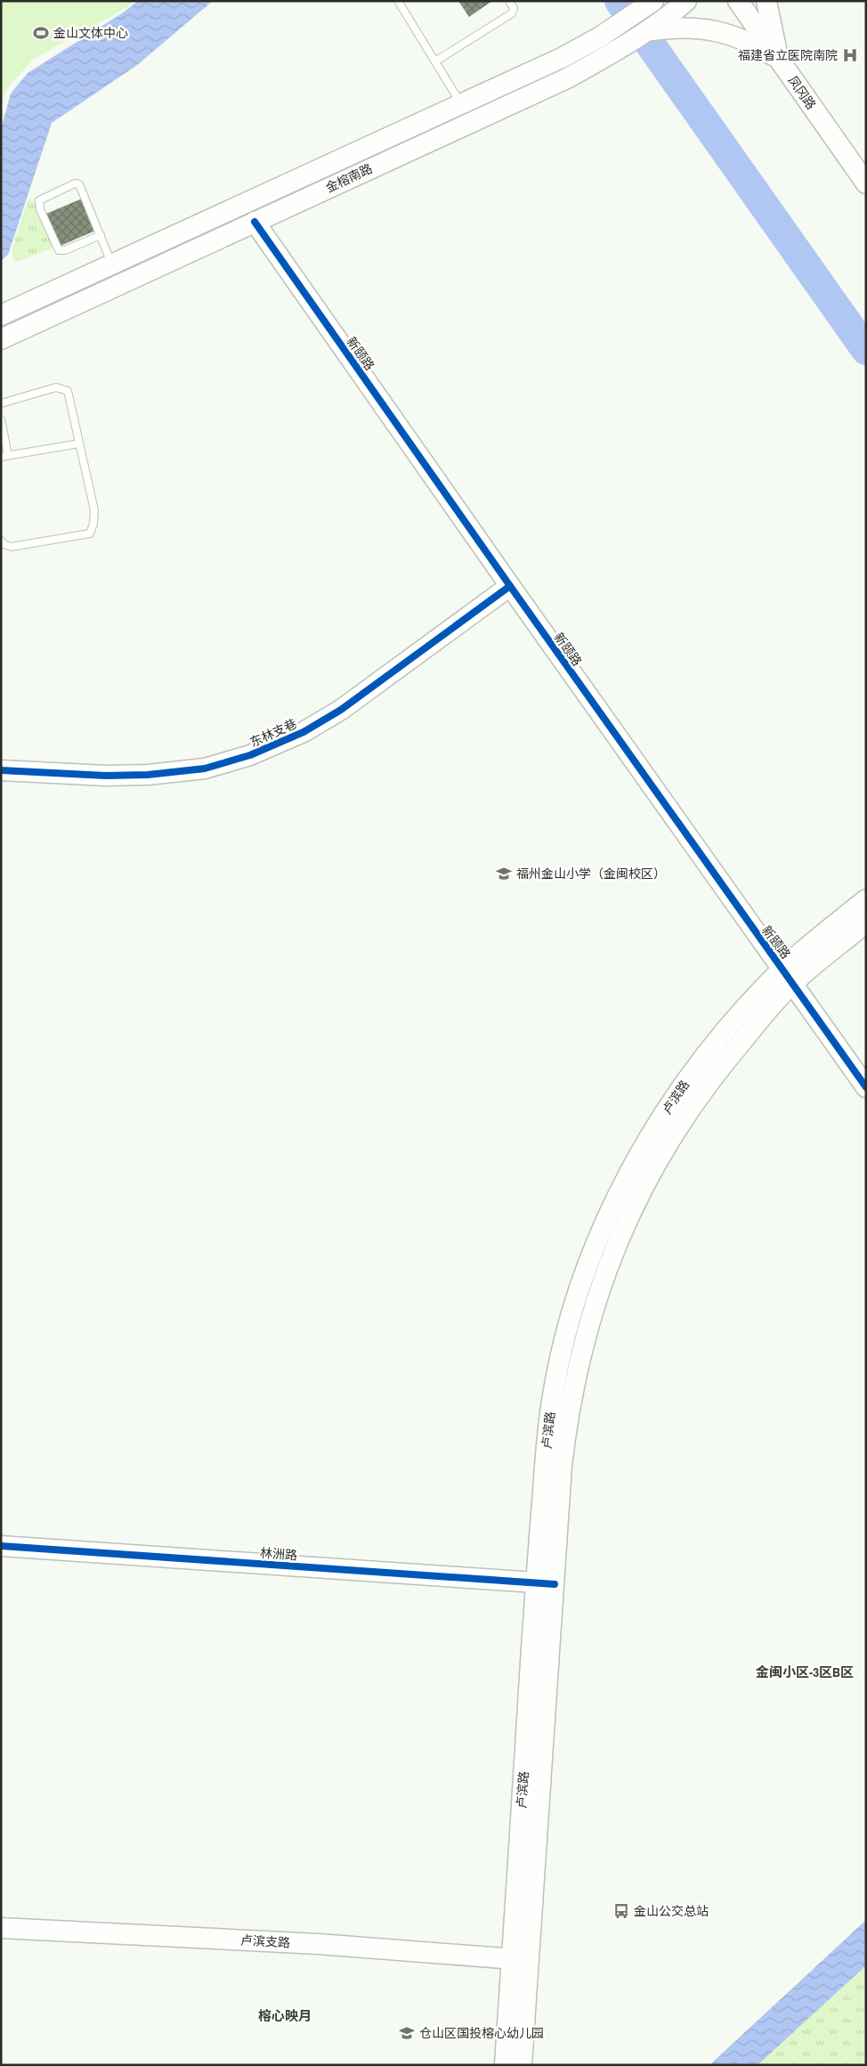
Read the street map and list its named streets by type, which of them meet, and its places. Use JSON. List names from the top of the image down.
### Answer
{
  "streets": {
    "main road": [
      "凤冈路",
      "金榕南路",
      "新颐路",
      "东林支巷",
      "卢滨路",
      "林洲路",
      "卢滨支路"
    ]
  },
  "crossings": [
    ["金榕南路", "新颐路"],
    ["新颐路", "东林支巷"],
    ["新颐路", "卢滨路"],
    ["卢滨路", "林洲路"],
    ["卢滨路", "卢滨支路"]
  ],
  "districts": ["金闽小区-3区B区", "榕心映月"],
  "places": {
    "sports": ["金山文体中心"],
    "hospital": ["福建省立医院南院"],
    "school or university": ["福州金山小学（金闽校区）", "仓山区国投榕心幼儿园"],
    "bus stop": ["金山公交总站"]
  }
}
